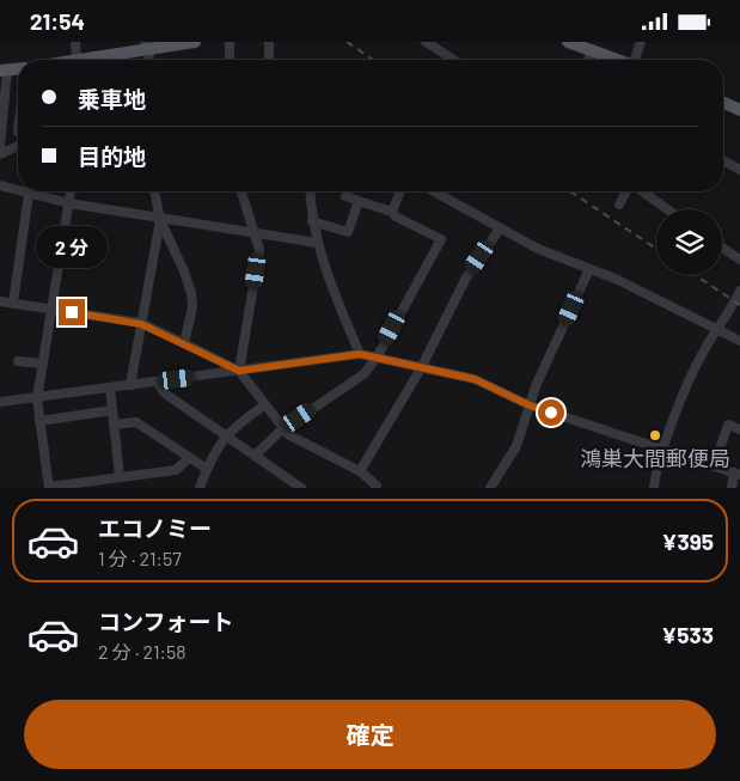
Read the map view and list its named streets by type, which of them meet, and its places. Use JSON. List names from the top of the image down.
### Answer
{
  "places": ["鴻巣大間郵便局"],
  "page": {
    "status": "21:54",
    "banner": ["乗車地", "目的地"],
    "bubble": "2 分",
    "list": [
      {
        "name": "エコノミー",
        "note": "1 分 · 21:57",
        "value": "¥395"
      },
      {
        "name": "コンフォート",
        "note": "2 分 · 21:58",
        "value": "¥533"
      }
    ],
    "buttons": "確定"
  }
}
